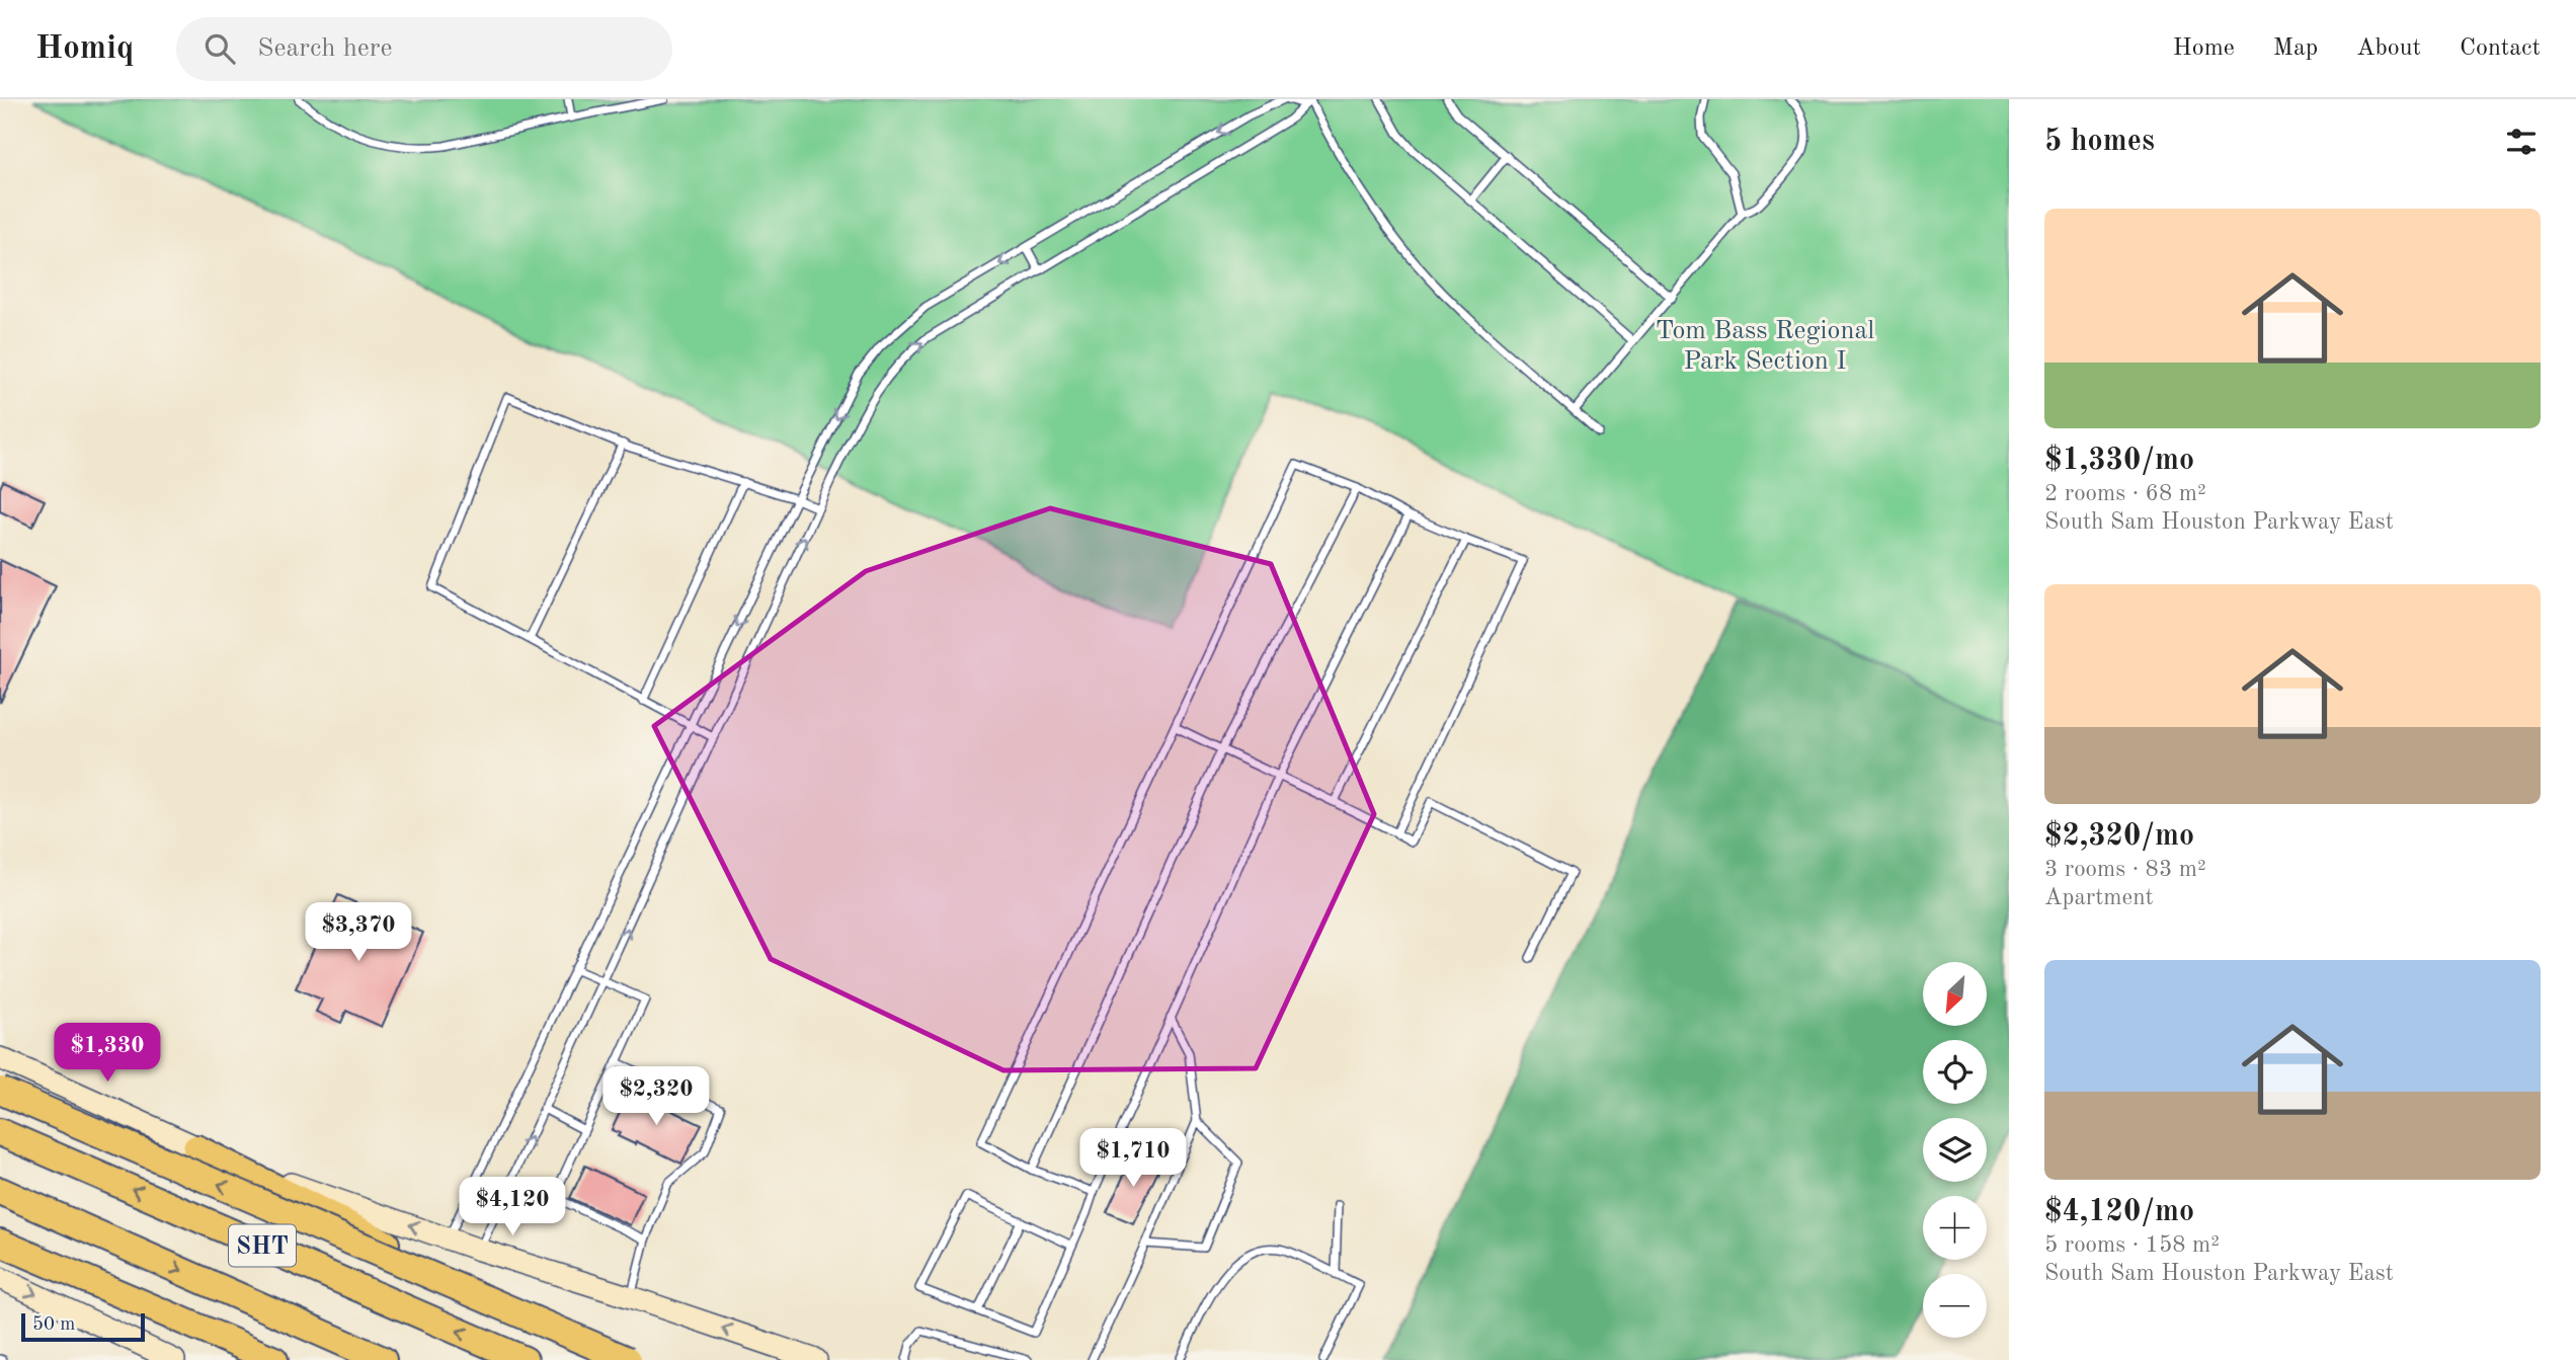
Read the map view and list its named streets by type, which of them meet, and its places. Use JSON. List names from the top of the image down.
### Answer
{
  "streets": {
    "highway": ["SHT"]
  },
  "parks": ["Tom Bass Regional Park Section I"],
  "scale_bar": "50 m",
  "north": "bottom left",
  "page": {
    "header": "Homiq",
    "search": "Search here",
    "nav": [
      "Home",
      "Map",
      "About",
      "Contact"
    ],
    "heading": "5 homes",
    "list": [
      {
        "name": "$1,330/mo",
        "note": "2 rooms · 68 m² · South Sam Houston Parkway East"
      },
      {
        "name": "$2,320/mo",
        "note": "3 rooms · 83 m² · Apartment"
      },
      {
        "name": "$4,120/mo",
        "note": "5 rooms · 158 m² · South Sam Houston Parkway East"
      }
    ],
    "price": [
      "$3,370",
      "$1,330",
      "$2,320",
      "$1,710",
      "$4,120"
    ],
    "map_buttons": ["+", "−"],
    "scale": "50 m"
  }
}
